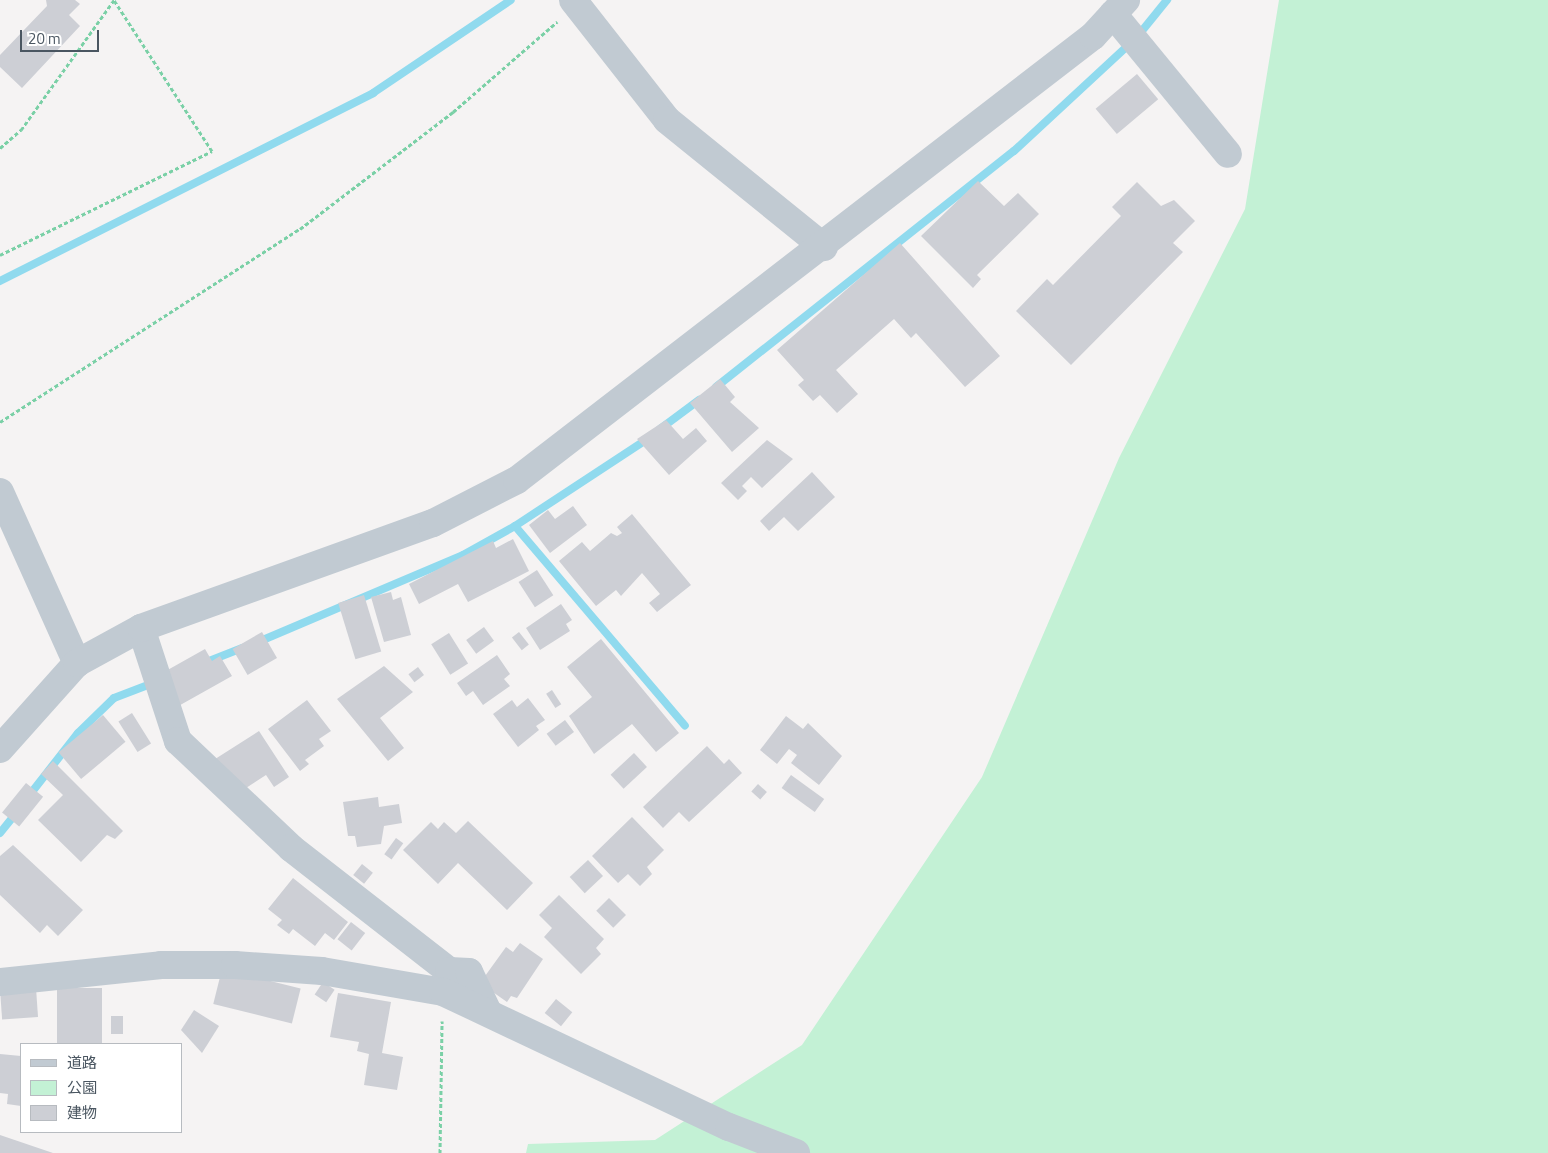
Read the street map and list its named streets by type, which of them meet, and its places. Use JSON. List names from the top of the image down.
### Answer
{
  "legend": ["道路", "公園", "建物"],
  "scale_bar": "20 m"
}
